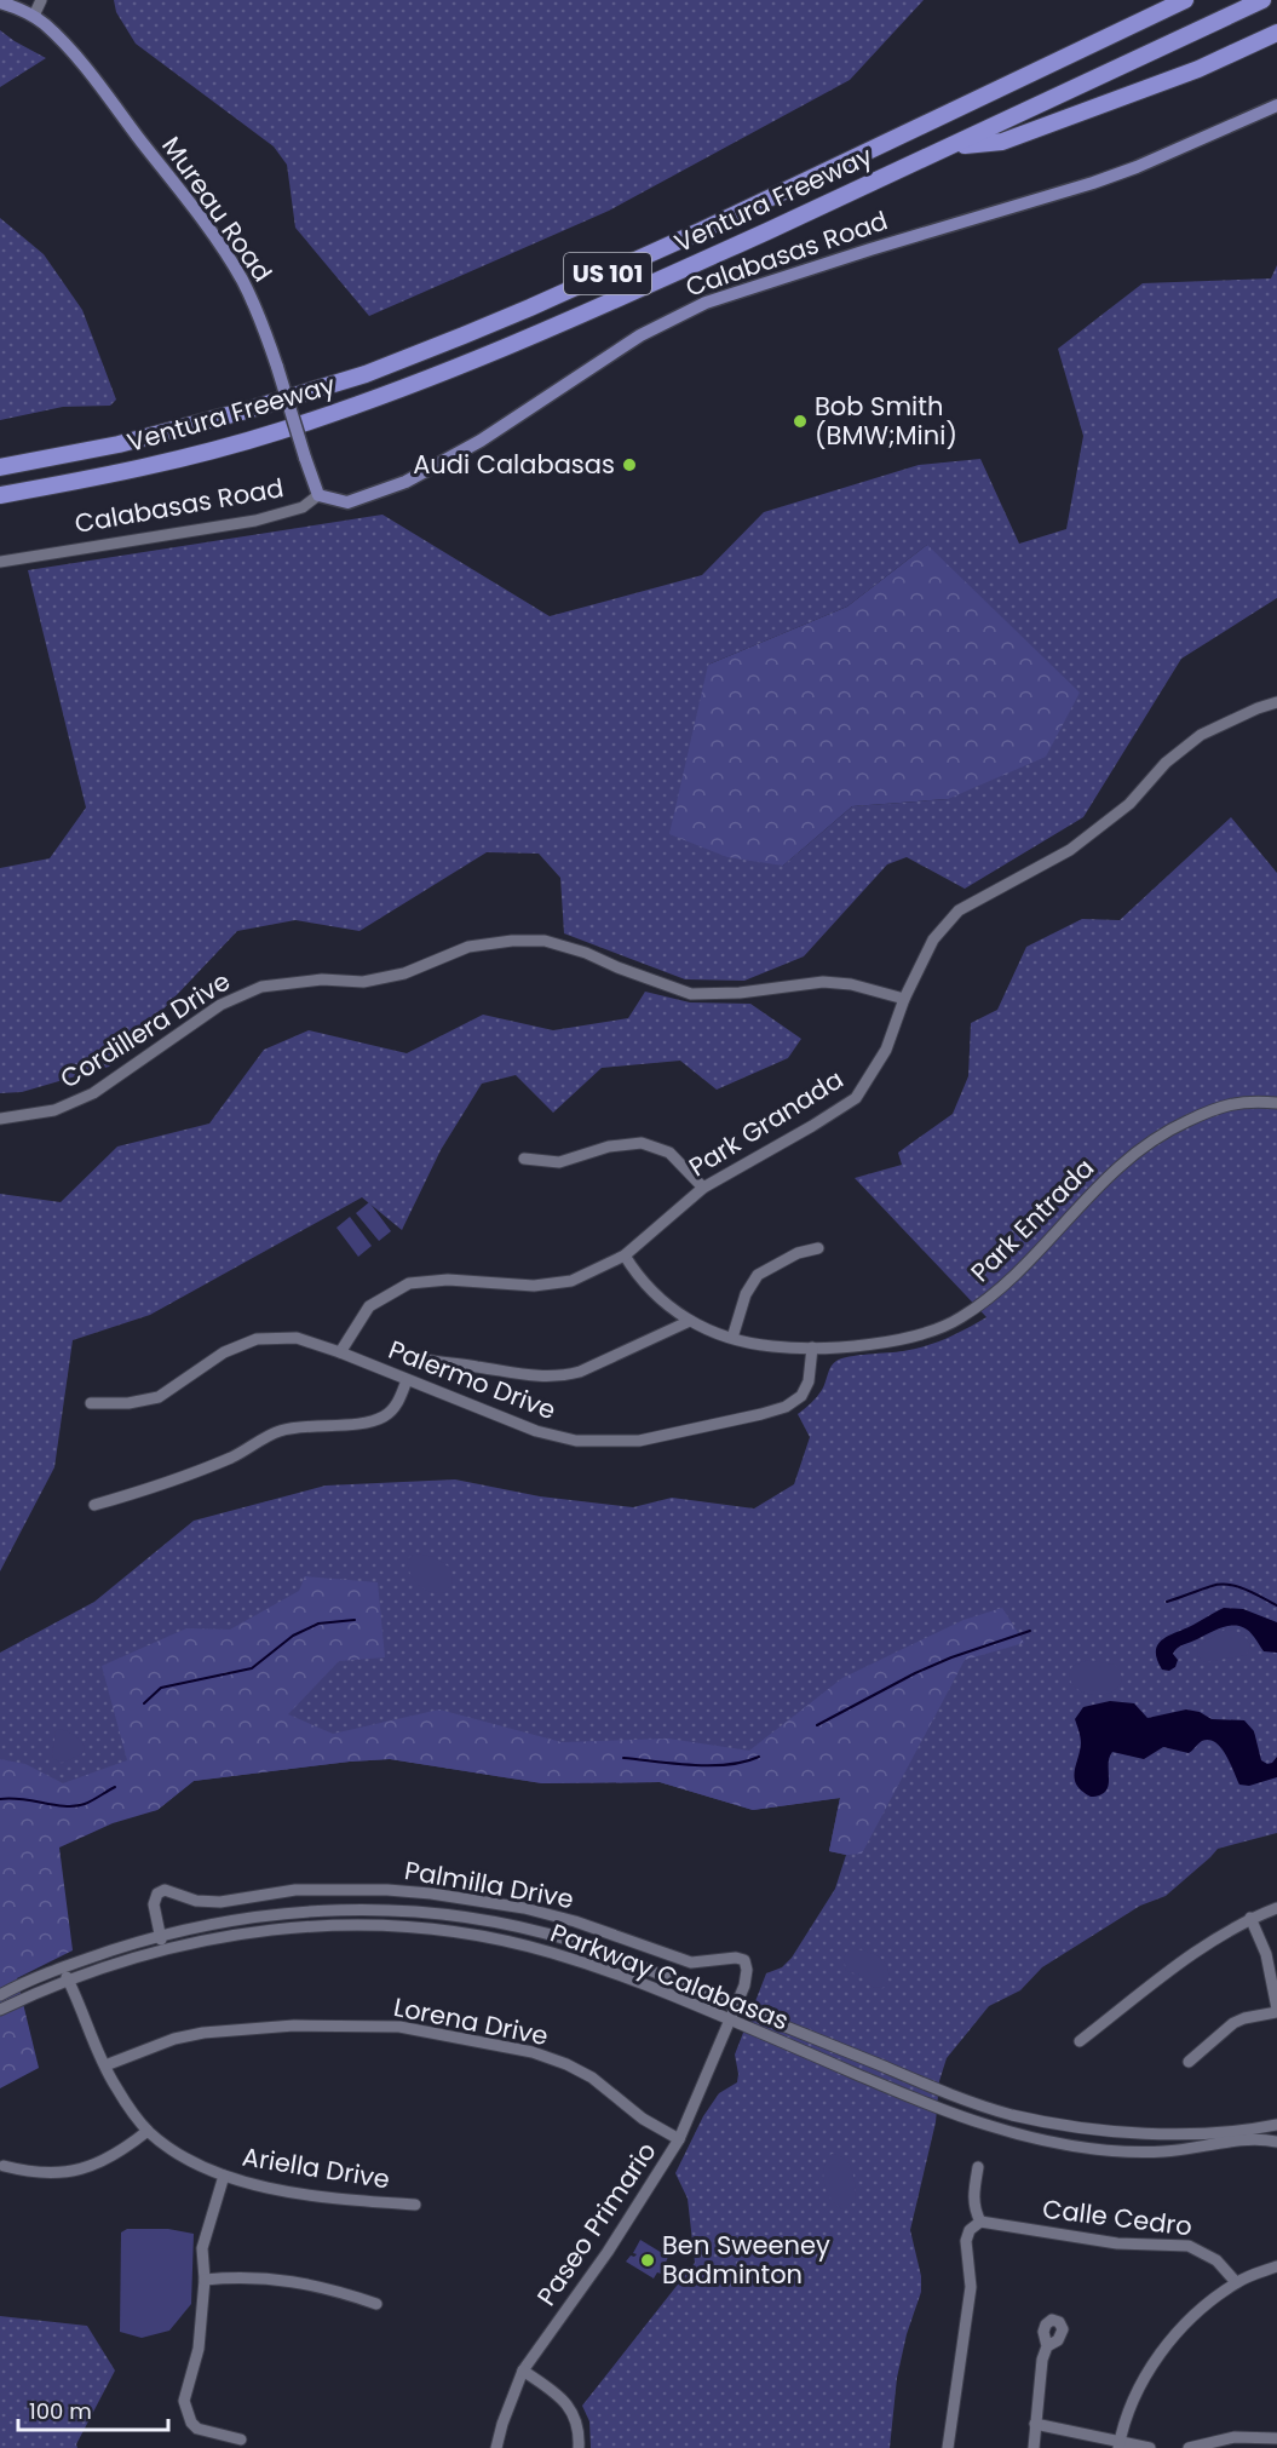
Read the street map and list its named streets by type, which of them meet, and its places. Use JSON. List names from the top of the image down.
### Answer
{
  "streets": {
    "highway": ["Ventura Freeway", "US 101"],
    "main road": ["Mureau Road", "Calabasas Road"],
    "street": [
      "Cordillera Drive",
      "Park Granada",
      "Park Entrada",
      "Palermo Drive",
      "Palmilla Drive",
      "Parkway Calabasas",
      "Lorena Drive",
      "Ariella Drive",
      "Calle Cedro",
      "Paseo Primario"
    ]
  },
  "crossings": [
    ["Mureau Road", "Calabasas Road"],
    ["Cordillera Drive", "Park Granada"],
    ["Park Granada", "Park Entrada"],
    ["Park Granada", "Palermo Drive"],
    ["Park Entrada", "Palermo Drive"],
    ["Palmilla Drive", "Parkway Calabasas"],
    ["Palmilla Drive", "Paseo Primario"],
    ["Parkway Calabasas", "Ariella Drive"],
    ["Parkway Calabasas", "Paseo Primario"],
    ["Lorena Drive", "Ariella Drive"],
    ["Lorena Drive", "Paseo Primario"]
  ],
  "places": ["Bob Smith (BMW;Mini)", "Audi Calabasas", "Ben Sweeney Badminton"],
  "scale_bar": "100 m"
}
